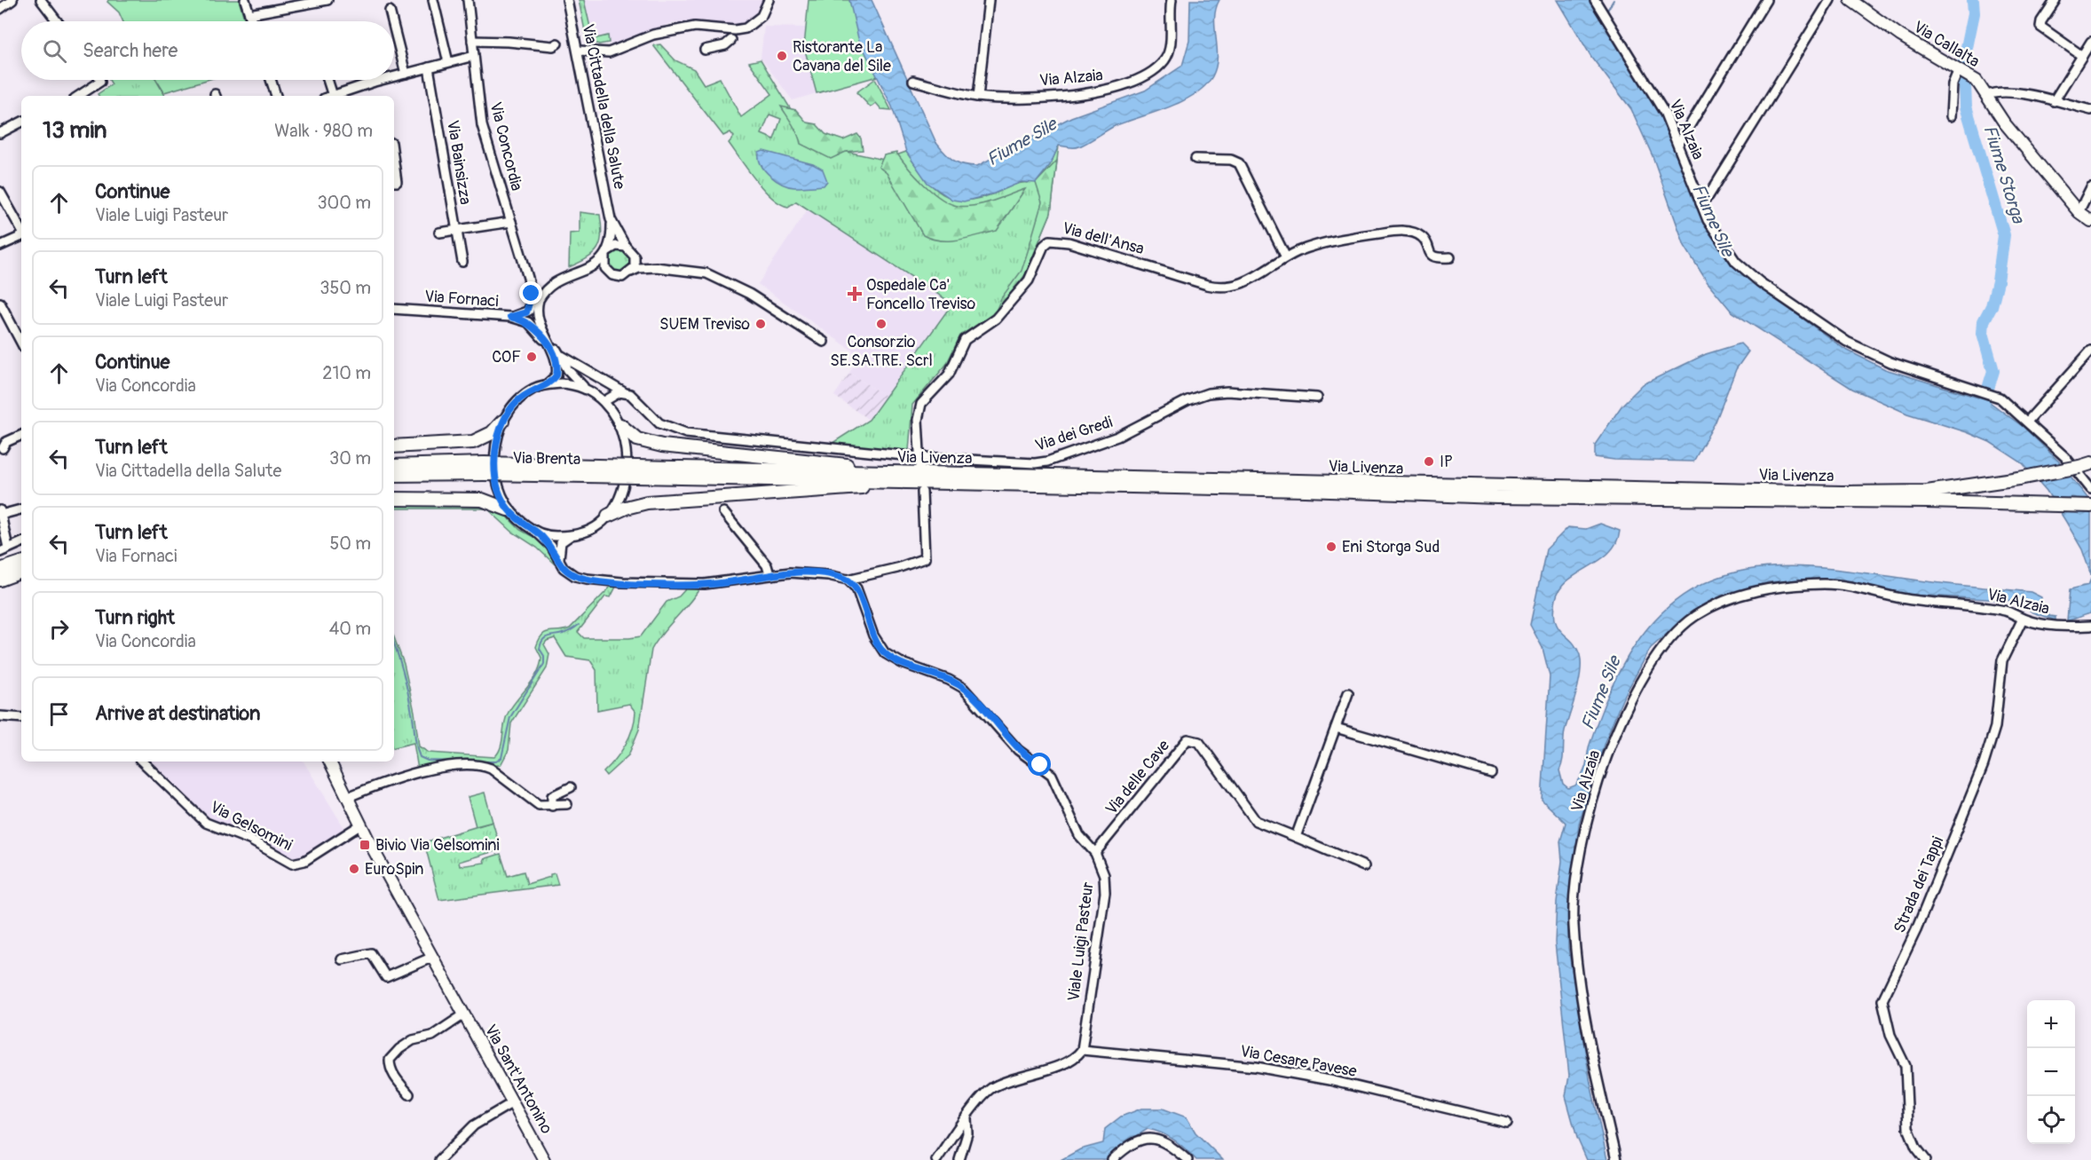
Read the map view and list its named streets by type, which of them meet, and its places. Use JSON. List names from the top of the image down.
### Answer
{
  "streets": {
    "highway": ["Via Livenza", "Via Brenta"],
    "main road": ["Via Callalta", "Via Sant'Antonino"],
    "street": [
      "Via Alzaia",
      "Via Cittadella della Salute",
      "Via Concordia",
      "Via Bainsizza",
      "Via dell'Ansa",
      "Via Fornaci",
      "Via dei Gredi",
      "Via delle Cave",
      "Via Gelsomini",
      "Strada dei Tappi",
      "Viale Luigi Pasteur",
      "Via Cesare Pavese"
    ]
  },
  "crossings": [
    ["Via Alzaia", "Strada dei Tappi"],
    ["Via dell'Ansa", "Via dei Gredi"],
    ["Via Livenza", "Via Brenta"],
    ["Via delle Cave", "Viale Luigi Pasteur"],
    ["Via Gelsomini", "Via Sant'Antonino"],
    ["Viale Luigi Pasteur", "Via Cesare Pavese"]
  ],
  "water": ["Fiume Sile", "Fiume Storga"],
  "places": {
    "other": [
      "Ristorante La Cavana del Sile",
      "SUEM Treviso",
      "Consorzio SE.SA.TRE. Scrl",
      "COF",
      "IP",
      "Eni Storga Sud",
      "EuroSpin"
    ],
    "health": ["Ospedale Ca' Foncello Treviso"],
    "transit": ["Bivio Via Gelsomini"]
  },
  "page": {
    "search": "Search here",
    "heading": ["13 min", "Walk · 980 m"],
    "list": [
      ["Continue", "Viale Luigi Pasteur", "300 m"],
      ["Turn left", "Viale Luigi Pasteur", "350 m"],
      ["Continue", "Via Concordia", "210 m"],
      ["Turn left", "Via Cittadella della Salute", "30 m"],
      ["Turn left", "Via Fornaci", "50 m"],
      ["Turn right", "Via Concordia", "40 m"],
      "Arrive at destination"
    ],
    "map_buttons": ["+", "−"]
  }
}
